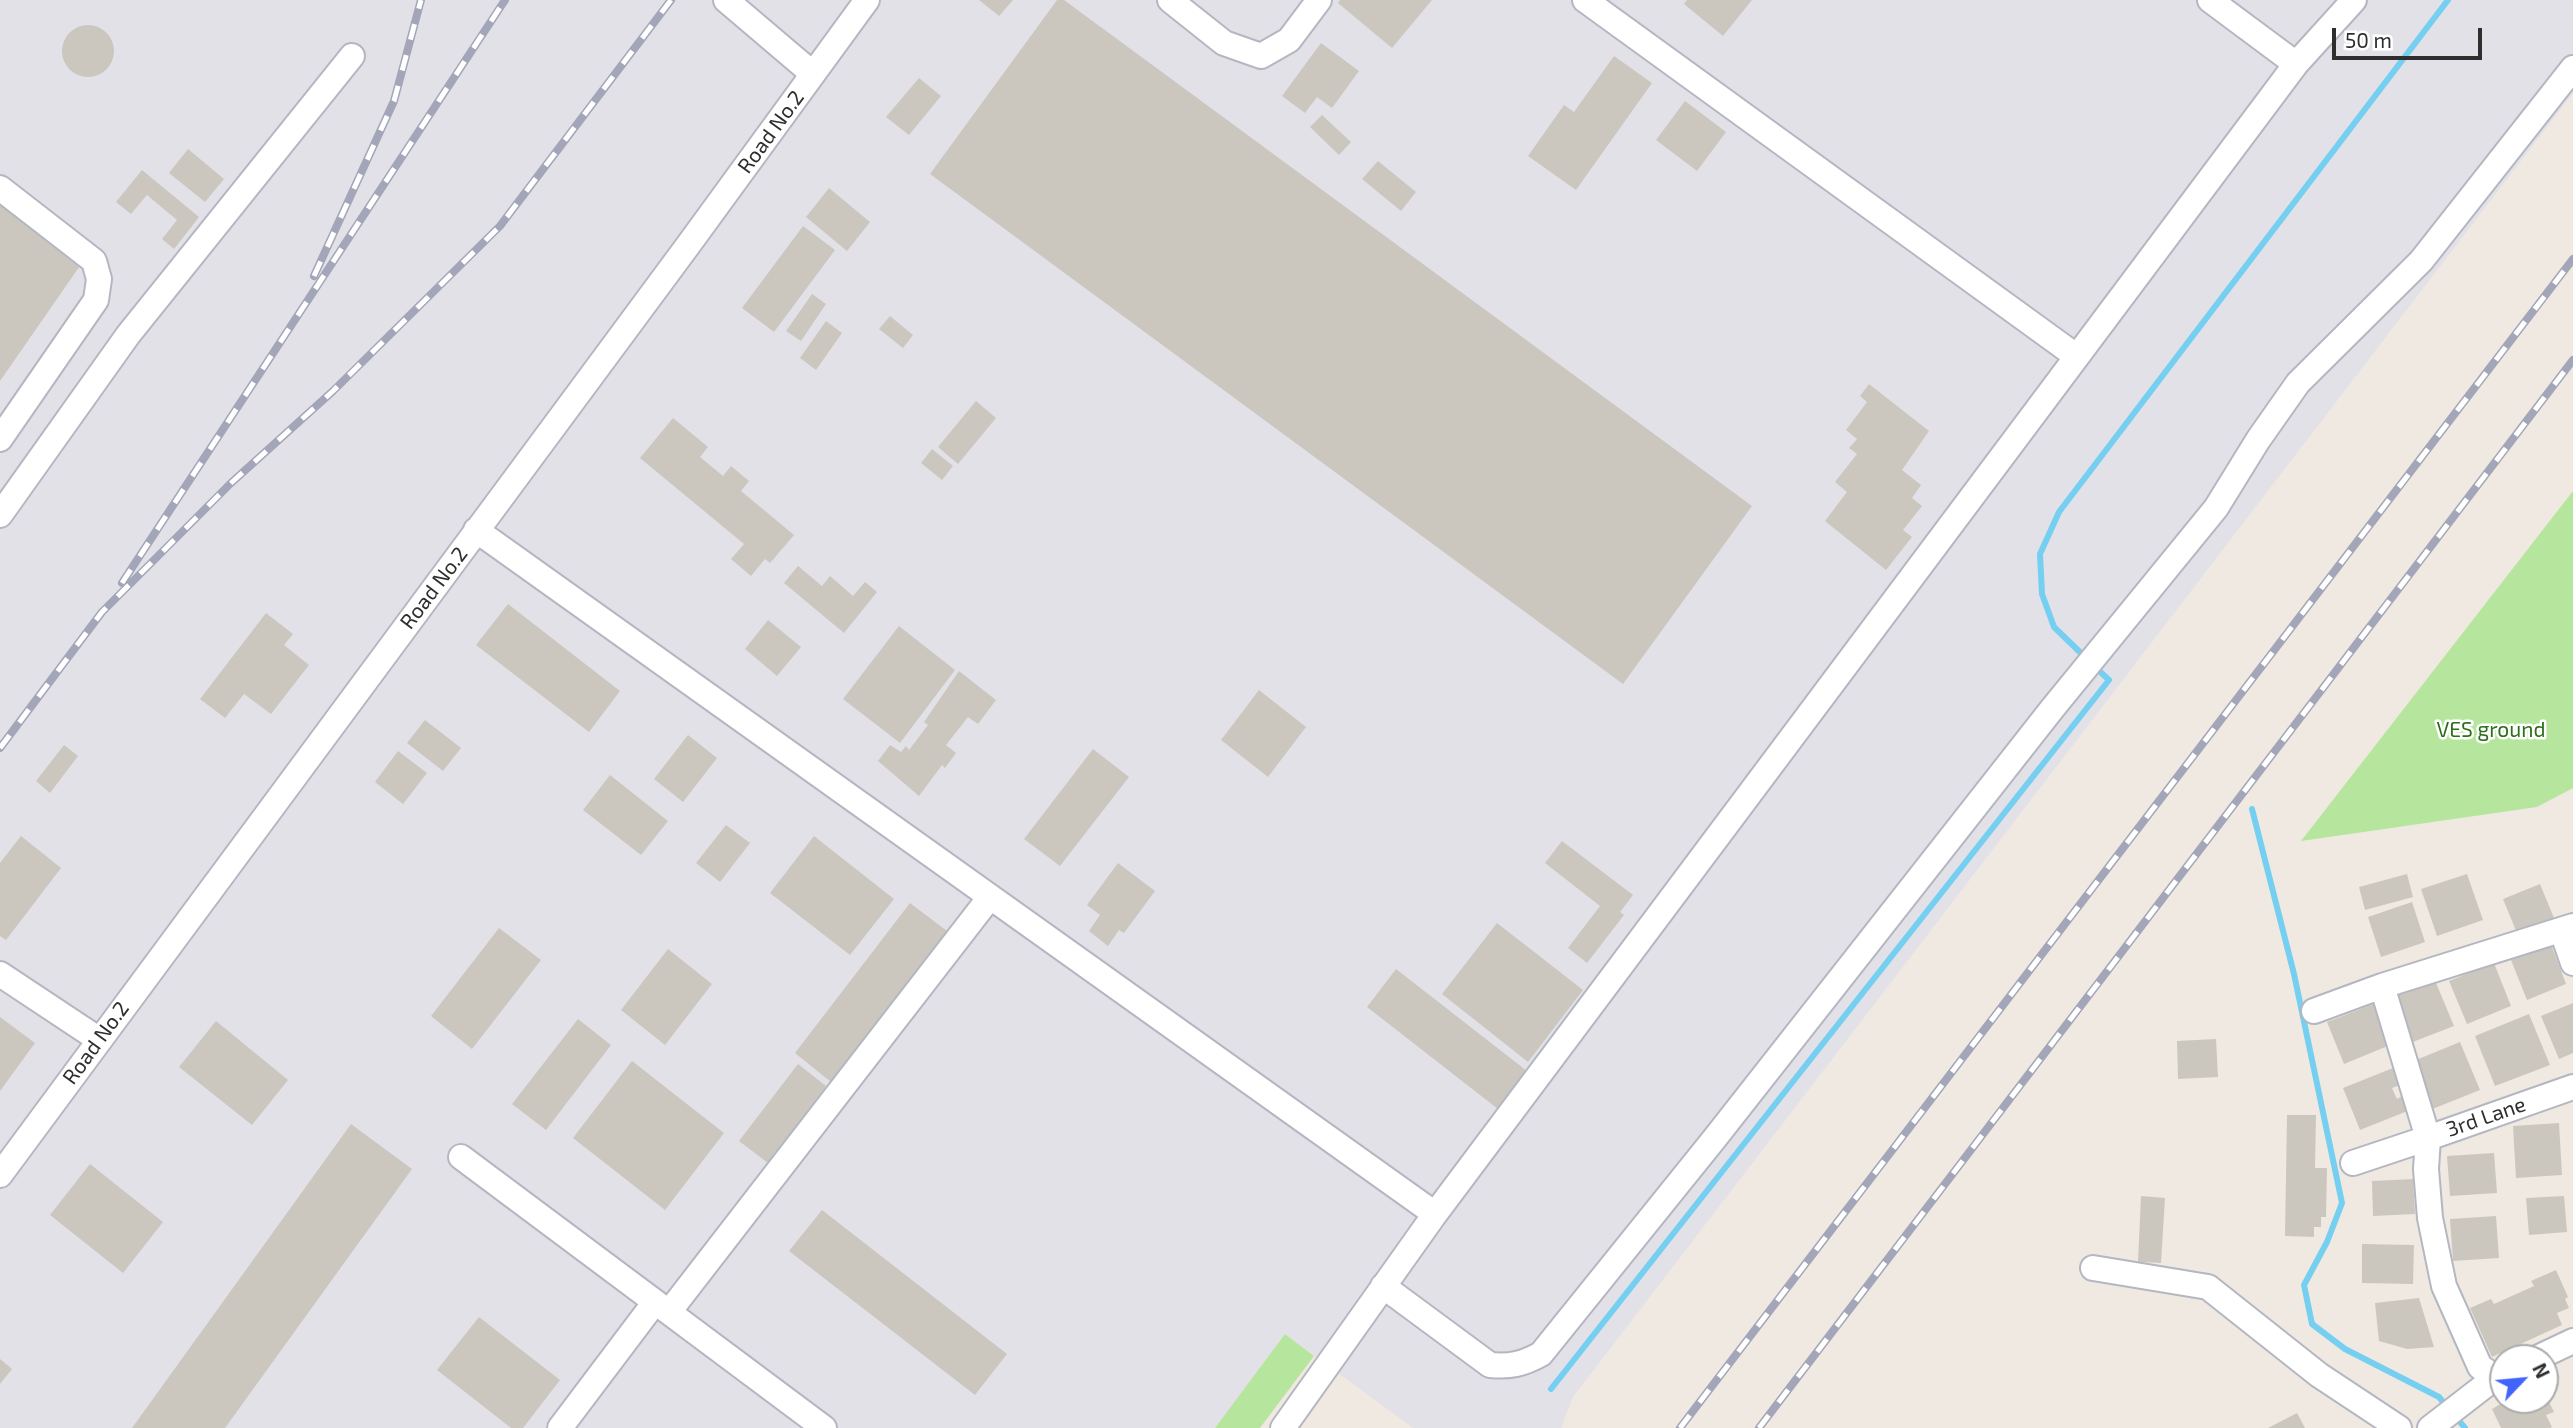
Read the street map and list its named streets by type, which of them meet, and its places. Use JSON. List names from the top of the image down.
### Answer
{
  "streets": {
    "street": ["Road No.2", "3rd Lane"]
  },
  "parks": ["VES ground"],
  "scale_bar": "50 m",
  "north": "top right"
}
